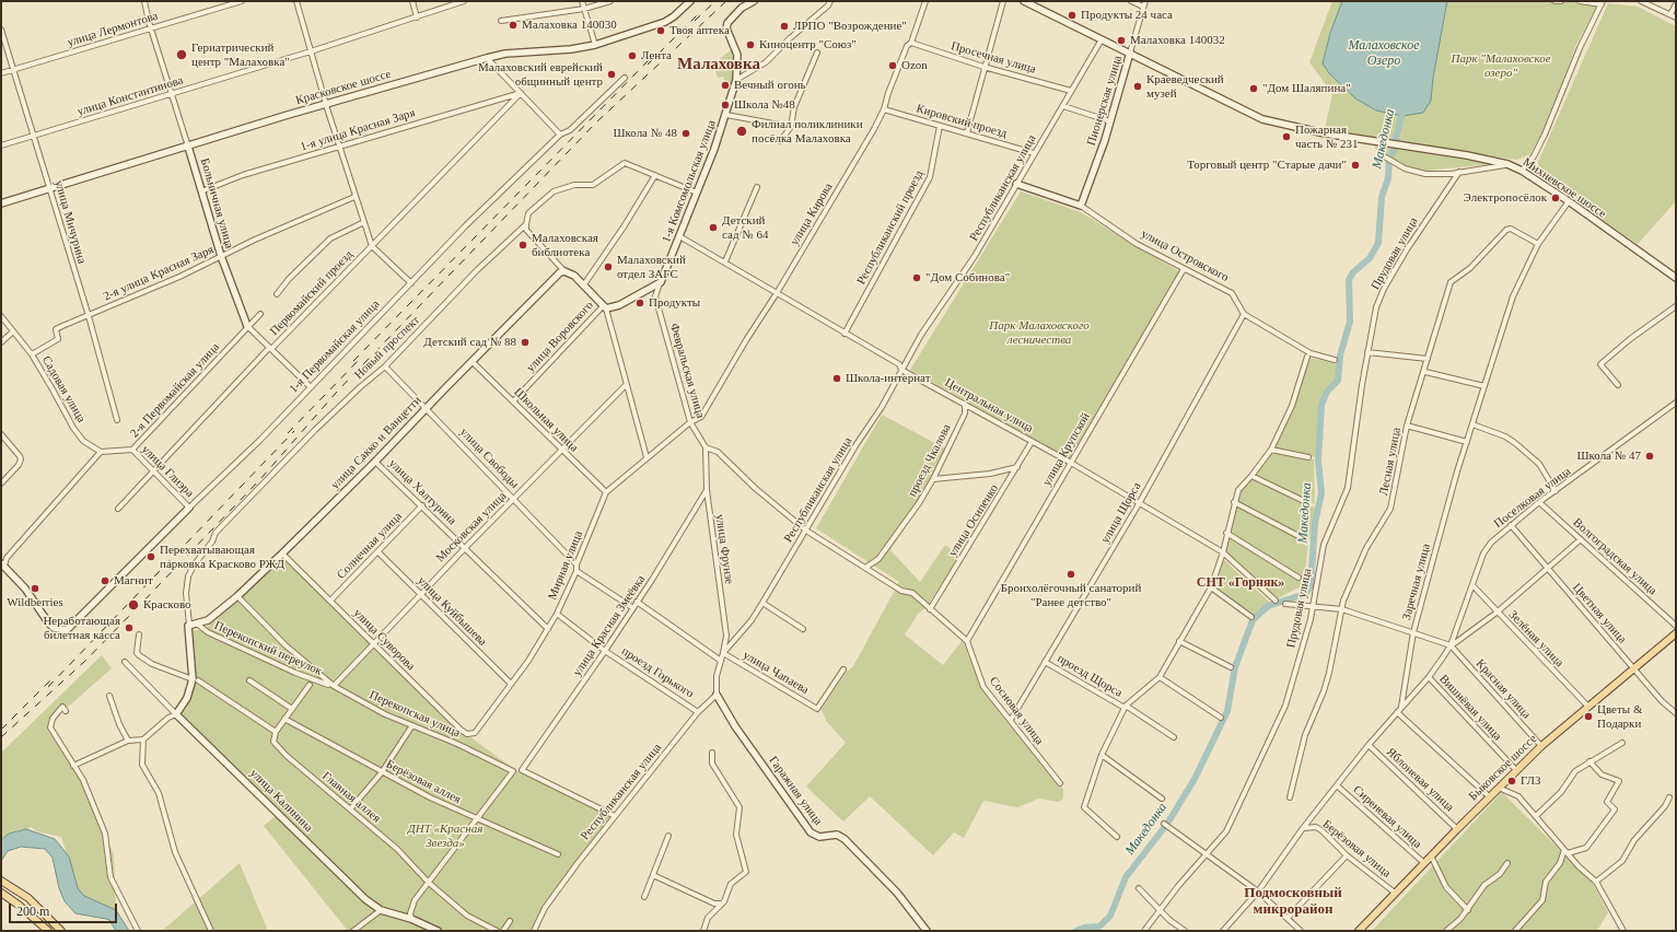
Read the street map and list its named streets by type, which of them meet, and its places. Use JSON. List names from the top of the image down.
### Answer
{
  "streets": {
    "main road": [
      "Красковское шоссе",
      "Пионерская улица",
      "1-я Комсомольская улица",
      "Михневское шоссе",
      "Больничная улица",
      "улица Островского",
      "1-я Первомайская улица",
      "улица Сакко и Ванцетти",
      "Быковское шоссе",
      "Гаражная улица",
      "улица Калинина"
    ],
    "street": [
      "улица Лермонтова",
      "Просечная улица",
      "улица Константинова",
      "Кировский проезд",
      "1-я улица Красная Заря",
      "Республиканская улица",
      "улица Кирова",
      "улица Мичурина",
      "Республиканский проезд",
      "Прудовая улица",
      "2-я улица Красная Заря",
      "Первомайский проезд",
      "улица Воровского",
      "Новый проспект",
      "Февральская улица",
      "Садовая улица",
      "2-я Первомайская улица",
      "Центральная улица",
      "Школьная улица",
      "улица Крупской",
      "улица Свободы",
      "проезд Чкалова",
      "Лесная улица",
      "улица Глиэра",
      "улица Халтурина",
      "Поселковая улица",
      "улица Щорса",
      "улица Осипенко",
      "Московская улица",
      "Солнечная улица",
      "улица Фрунзе",
      "Волгоградская улица",
      "Мирная улица",
      "Заречная улица",
      "улица Куйбышева",
      "Цветная улица",
      "улица Красная Змеёвка",
      "Зелёная улица",
      "улица Суворова",
      "Перекопский переулок",
      "проезд Горького",
      "улица Чапаева",
      "проезд Щорса",
      "Красная улица",
      "Вишнёвая улица",
      "Сосновая улица",
      "Перекопская улица",
      "Яблоневая улица",
      "Берёзовая аллея",
      "Главная аллея",
      "Сиреневая улица",
      "Берёзовая улица"
    ]
  },
  "crossings": [
    ["улица Лермонтова", "Больничная улица"],
    ["улица Лермонтова", "улица Мичурина"],
    ["Просечная улица", "Республиканская улица"],
    ["Просечная улица", "улица Кирова"],
    ["Красковское шоссе", "Больничная улица"],
    ["Красковское шоссе", "улица Мичурина"],
    ["улица Константинова", "Больничная улица"],
    ["улица Константинова", "улица Мичурина"],
    ["Пионерская улица", "Михневское шоссе"],
    ["Пионерская улица", "улица Островского"],
    ["Кировский проезд", "Республиканская улица"],
    ["Кировский проезд", "улица Кирова"],
    ["Кировский проезд", "Республиканский проезд"],
    ["1-я улица Красная Заря", "Больничная улица"],
    ["1-я улица Красная Заря", "Первомайский проезд"],
    ["1-я Комсомольская улица", "Центральная улица"],
    ["Республиканская улица", "Михневское шоссе"],
    ["Республиканская улица", "улица Островского"],
    ["Республиканская улица", "Февральская улица"],
    ["Республиканская улица", "Центральная улица"],
    ["Республиканская улица", "улица Фрунзе"],
    ["Республиканская улица", "улица Красная Змеёвка"],
    ["Республиканская улица", "проезд Горького"],
    ["Республиканская улица", "улица Чапаева"],
    ["Республиканская улица", "Гаражная улица"],
    ["Михневское шоссе", "Заречная улица"],
    ["Больничная улица", "2-я улица Красная Заря"],
    ["Больничная улица", "Первомайский проезд"],
    ["Больничная улица", "1-я Первомайская улица"],
    ["Больничная улица", "2-я Первомайская улица"],
    ["улица Кирова", "Февральская улица"],
    ["улица Кирова", "Центральная улица"],
    ["улица Кирова", "Мирная улица"],
    ["улица Мичурина", "2-я улица Красная Заря"],
    ["Республиканский проезд", "Центральная улица"],
    ["улица Островского", "улица Крупской"],
    ["улица Островского", "улица Щорса"],
    ["2-я улица Красная Заря", "Садовая улица"],
    ["Первомайский проезд", "улица Глиэра"],
    ["улица Воровского", "Школьная улица"],
    ["1-я Первомайская улица", "улица Глиэра"],
    ["Новый проспект", "улица Свободы"],
    ["Февральская улица", "проезд Чкалова"],
    ["Февральская улица", "улица Фрунзе"],
    ["Февральская улица", "Мирная улица"],
    ["Февральская улица", "Сосновая улица"],
    ["Садовая улица", "2-я Первомайская улица"],
    ["2-я Первомайская улица", "улица Глиэра"],
    ["Центральная улица", "улица Крупской"],
    ["Центральная улица", "проезд Чкалова"],
    ["Центральная улица", "улица Щорса"],
    ["Центральная улица", "улица Осипенко"],
    ["Школьная улица", "улица Сакко и Ванцетти"],
    ["Школьная улица", "Московская улица"],
    ["Школьная улица", "Мирная улица"],
    ["улица Сакко и Ванцетти", "улица Свободы"],
    ["улица Сакко и Ванцетти", "улица Халтурина"],
    ["улица Сакко и Ванцетти", "улица Суворова"],
    ["улица Сакко и Ванцетти", "Перекопский переулок"],
    ["улица Сакко и Ванцетти", "Перекопская улица"],
    ["улица Крупской", "Сосновая улица"],
    ["улица Свободы", "Московская улица"],
    ["улица Свободы", "Мирная улица"],
    ["проезд Чкалова", "Сосновая улица"],
    ["Лесная улица", "Заречная улица"],
    ["улица Халтурина", "Московская улица"],
    ["улица Халтурина", "Солнечная улица"],
    ["улица Халтурина", "Мирная улица"],
    ["Поселковая улица", "Волгоградская улица"],
    ["Поселковая улица", "Заречная улица"],
    ["Поселковая улица", "Цветная улица"],
    ["Поселковая улица", "Зелёная улица"],
    ["Поселковая улица", "Красная улица"],
    ["Поселковая улица", "Вишнёвая улица"],
    ["улица Щорса", "проезд Щорса"],
    ["улица Щорса", "Сосновая улица"],
    ["улица Осипенко", "Сосновая улица"],
    ["Московская улица", "улица Куйбышева"],
    ["Московская улица", "улица Суворова"],
    ["Московская улица", "Перекопский переулок"],
    ["Московская улица", "Перекопская улица"],
    ["Солнечная улица", "улица Куйбышева"],
    ["Солнечная улица", "улица Суворова"],
    ["улица Фрунзе", "улица Красная Змеёвка"],
    ["улица Фрунзе", "улица Чапаева"],
    ["Мирная улица", "улица Куйбышева"],
    ["Мирная улица", "улица Суворова"],
    ["Мирная улица", "проезд Горького"],
    ["Цветная улица", "Быковское шоссе"],
    ["улица Красная Змеёвка", "проезд Горького"],
    ["Зелёная улица", "Быковское шоссе"],
    ["Перекопский переулок", "Перекопская улица"],
    ["Красная улица", "Быковское шоссе"],
    ["Вишнёвая улица", "Быковское шоссе"],
    ["Перекопская улица", "Берёзовая аллея"],
    ["Быковское шоссе", "Яблоневая улица"],
    ["Быковское шоссе", "Сиреневая улица"],
    ["Быковское шоссе", "Берёзовая улица"]
  ],
  "districts": ["Малаховка", "СНТ «Горняк»", "Подмосковный микрорайон"],
  "water": ["Малаховское Озеро", "Македонка"],
  "parks": ["Парк \"Малаховское озеро\"", "Парк Малаховского лесничества", "ДНТ «Красная Звезда»"],
  "places": [
    "Продукты 24 часа",
    "Малаховка 140030",
    "ЛРПО \"Возрождение\"",
    "Твоя аптека",
    "Малаховка 140032",
    "Киноцентр \"Союз\"",
    "Гериатрический центр \"Малаховка\"",
    "Лента",
    "Ozon",
    "Малаховский еврейский общинный центр",
    "Вечный огонь",
    "Краеведческий музей",
    "\"Дом Шаляпина\"",
    "Школа №48",
    "Филиал поликлиники посёлка Малаховка",
    "Школа № 48",
    "Пожарная часть № 231",
    "Торговый центр \"Старые дачи\"",
    "Электропосёлок",
    "Детский сад № 64",
    "Малаховская библиотека",
    "Малаховский отдел ЗАГС",
    "\"Дом Собинова\"",
    "Продукты",
    "Детский сад № 88",
    "Школа-интернат",
    "Школа № 47",
    "Перехватывающая парковка Красково РЖД",
    "Бронхолёгочный санаторий \"Ранее детство\"",
    "Магнит",
    "Wildberries",
    "Красково",
    "Неработающая билетная касса",
    "Цветы & Подарки",
    "ГЛЗ"
  ],
  "scale_bar": "200 m"
}
